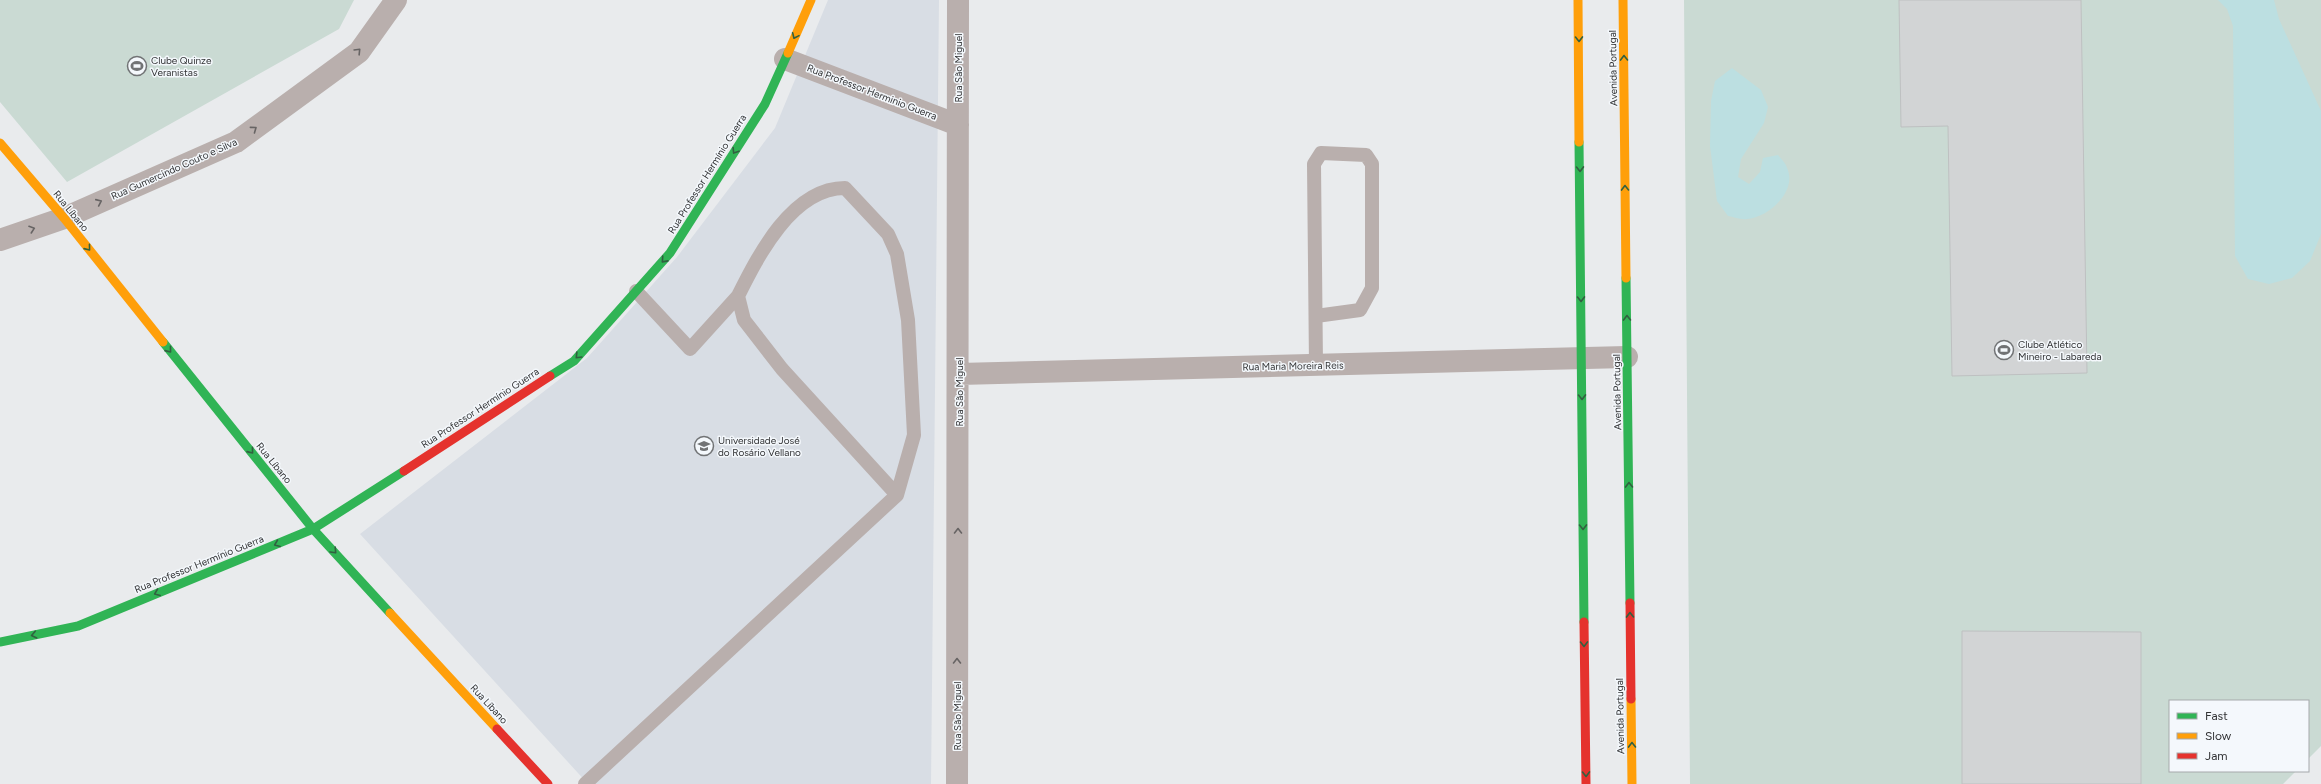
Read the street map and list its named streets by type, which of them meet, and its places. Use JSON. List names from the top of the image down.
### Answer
{
  "streets": {
    "street": [
      "Rua São Miguel",
      "Avenida Portugal",
      "Rua Professor Herminio Guerra",
      "Rua Gumercindo Couto e Silva",
      "Rua Professor Hermínio Guerra",
      "Rua Líbano",
      "Rua Maria Moreira Reis"
    ]
  },
  "crossings": [
    ["Rua São Miguel", "Rua Professor Herminio Guerra"],
    ["Rua São Miguel", "Rua Maria Moreira Reis"],
    ["Avenida Portugal", "Rua Maria Moreira Reis"],
    ["Rua Professor Herminio Guerra", "Rua Professor Hermínio Guerra"],
    ["Rua Gumercindo Couto e Silva", "Rua Líbano"],
    ["Rua Professor Hermínio Guerra", "Rua Líbano"]
  ],
  "one_way": [
    "Rua São Miguel",
    "Rua Gumercindo Couto e Silva",
    "Rua Professor Hermínio Guerra",
    "Rua Líbano"
  ],
  "places": {
    "sports": ["Clube Quinze Veranistas", "Clube Atlético Mineiro - Labareda"],
    "school or university": ["Universidade José do Rosário Vellano"]
  },
  "legend": ["Fast", "Slow", "Jam"]
}
